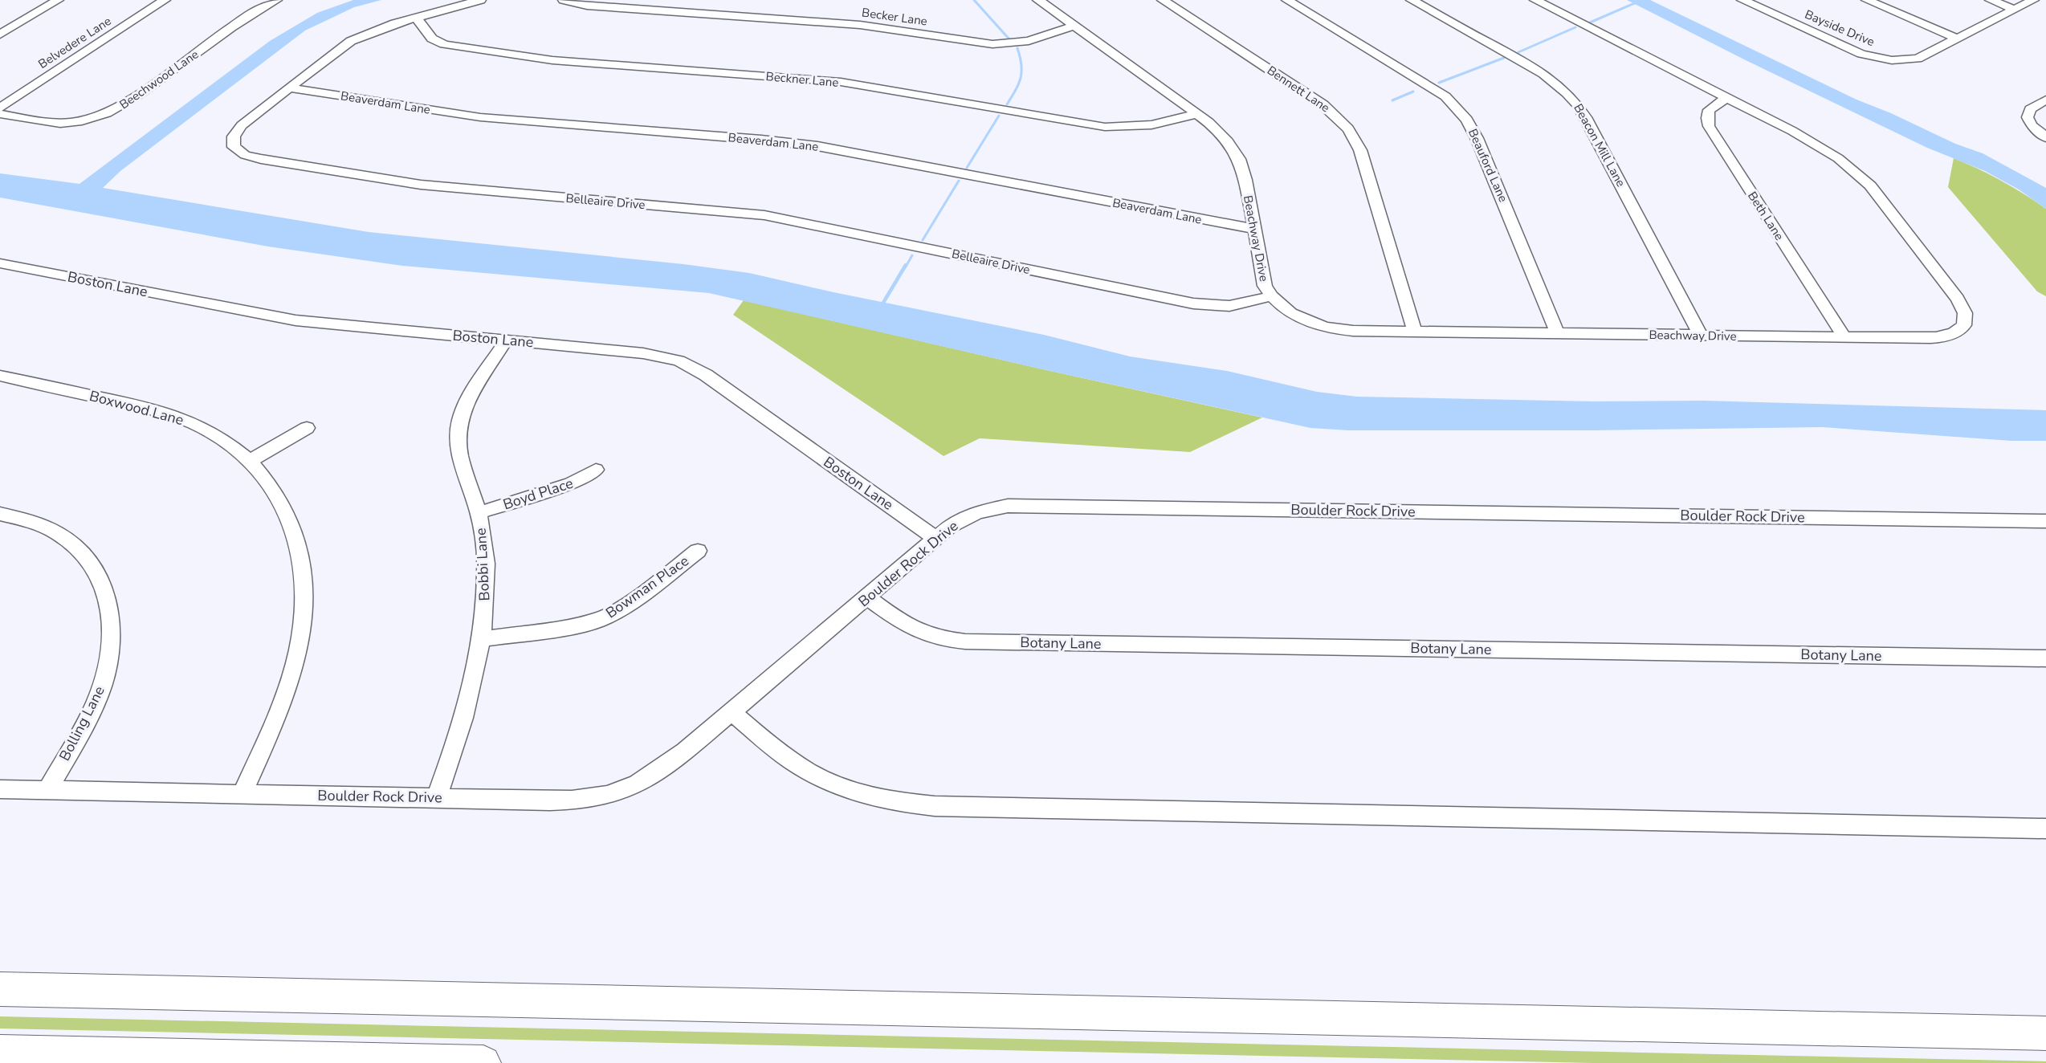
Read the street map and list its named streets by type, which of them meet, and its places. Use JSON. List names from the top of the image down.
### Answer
{
  "streets": {
    "street": [
      "Becker Lane",
      "Bayside Drive",
      "Belvedere Lane",
      "Beechwood Lane",
      "Beckner Lane",
      "Bennett Lane",
      "Beaverdam Lane",
      "Beacon Mill Lane",
      "Beauford Lane",
      "Belleaire Drive",
      "Beth Lane",
      "Beachway Drive",
      "Boston Lane",
      "Boxwood Lane",
      "Boyd Place",
      "Boulder Rock Drive",
      "Bobbi Lane",
      "Bowman Place",
      "Botany Lane",
      "Bolling Lane"
    ]
  },
  "crossings": [
    ["Becker Lane", "Beachway Drive"],
    ["Beckner Lane", "Belleaire Drive"],
    ["Beckner Lane", "Beachway Drive"],
    ["Bennett Lane", "Beachway Drive"],
    ["Beaverdam Lane", "Belleaire Drive"],
    ["Beaverdam Lane", "Beachway Drive"],
    ["Beacon Mill Lane", "Beachway Drive"],
    ["Beauford Lane", "Beachway Drive"],
    ["Belleaire Drive", "Beachway Drive"],
    ["Beth Lane", "Beachway Drive"],
    ["Boston Lane", "Boulder Rock Drive"],
    ["Boston Lane", "Bobbi Lane"],
    ["Boxwood Lane", "Boulder Rock Drive"],
    ["Boyd Place", "Bobbi Lane"],
    ["Boulder Rock Drive", "Bobbi Lane"],
    ["Boulder Rock Drive", "Botany Lane"],
    ["Boulder Rock Drive", "Bolling Lane"],
    ["Bobbi Lane", "Bowman Place"]
  ]
}
